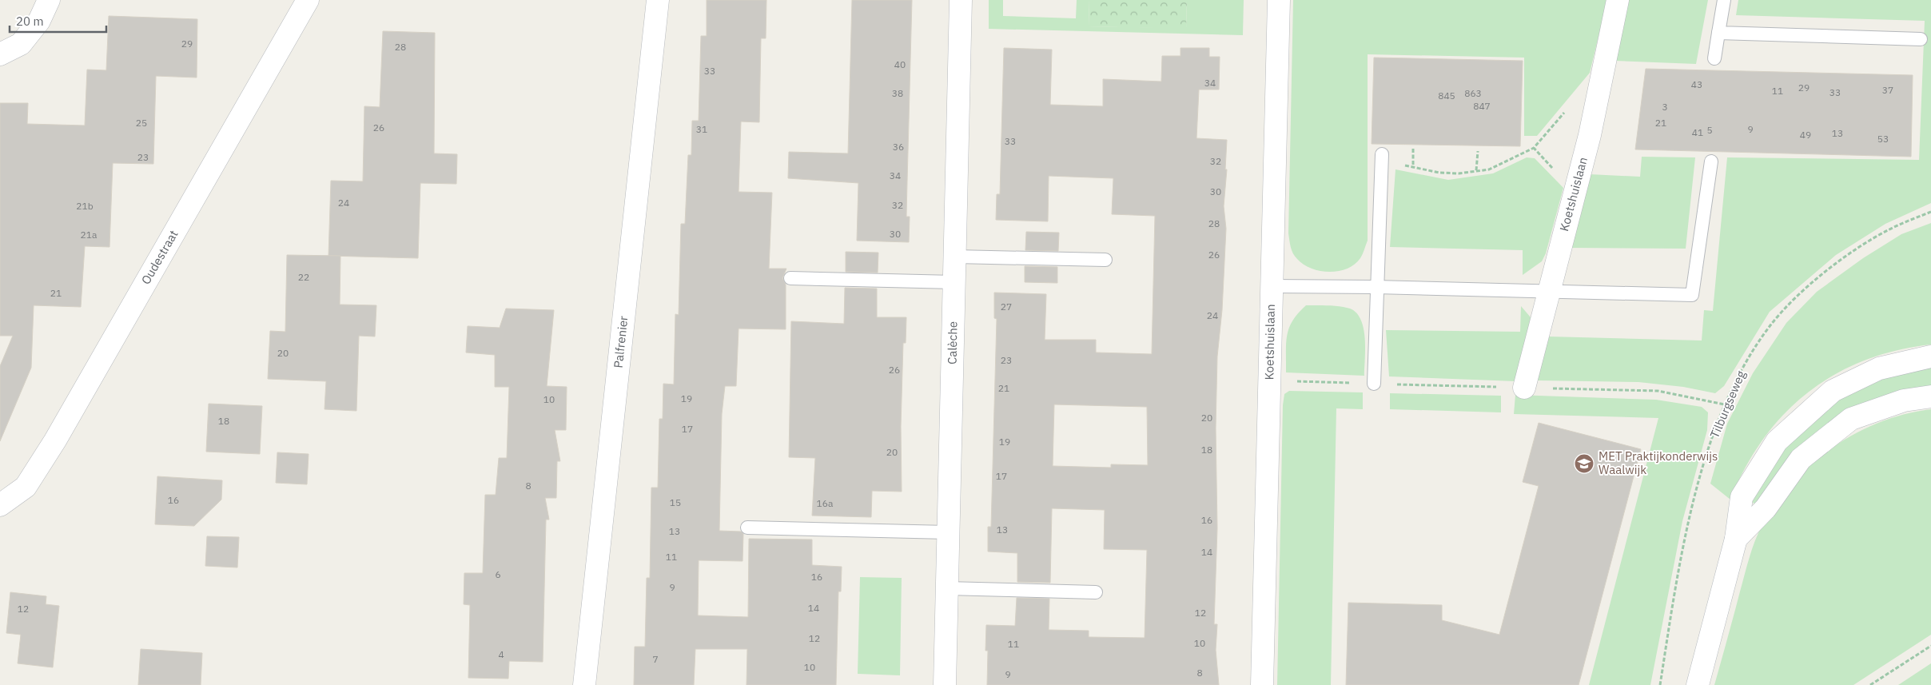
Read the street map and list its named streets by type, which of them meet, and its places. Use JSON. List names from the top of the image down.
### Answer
{
  "streets": {
    "street": [
      "Koetshuislaan",
      "Oudestraat",
      "Palfrenier",
      "Calèche"
    ],
    "path": ["Tilburgseweg"]
  },
  "places": {
    "school or university": ["MET Praktijkonderwijs Waalwijk"]
  },
  "house_numbers": [
    "29",
    "28",
    "40",
    "33",
    "34",
    "43",
    "29",
    "37",
    "11",
    "33",
    "38",
    "863",
    "845",
    "847",
    "3",
    "25",
    "21",
    "26",
    "31",
    "9",
    "5",
    "41",
    "13",
    "49",
    "53",
    "33",
    "36",
    "23",
    "32",
    "34",
    "30",
    "24",
    "32",
    "21b",
    "28",
    "30",
    "21a",
    "26",
    "22",
    "21",
    "27",
    "24",
    "20",
    "23",
    "26",
    "21",
    "19",
    "10",
    "20",
    "18",
    "17",
    "19",
    "18",
    "20",
    "17",
    "8",
    "16",
    "15",
    "16a",
    "16",
    "13",
    "13",
    "14",
    "11",
    "6",
    "16",
    "9",
    "14",
    "12",
    "12",
    "12",
    "10",
    "11",
    "4",
    "7",
    "10",
    "8",
    "9"
  ],
  "scale_bar": "20 m"
}
